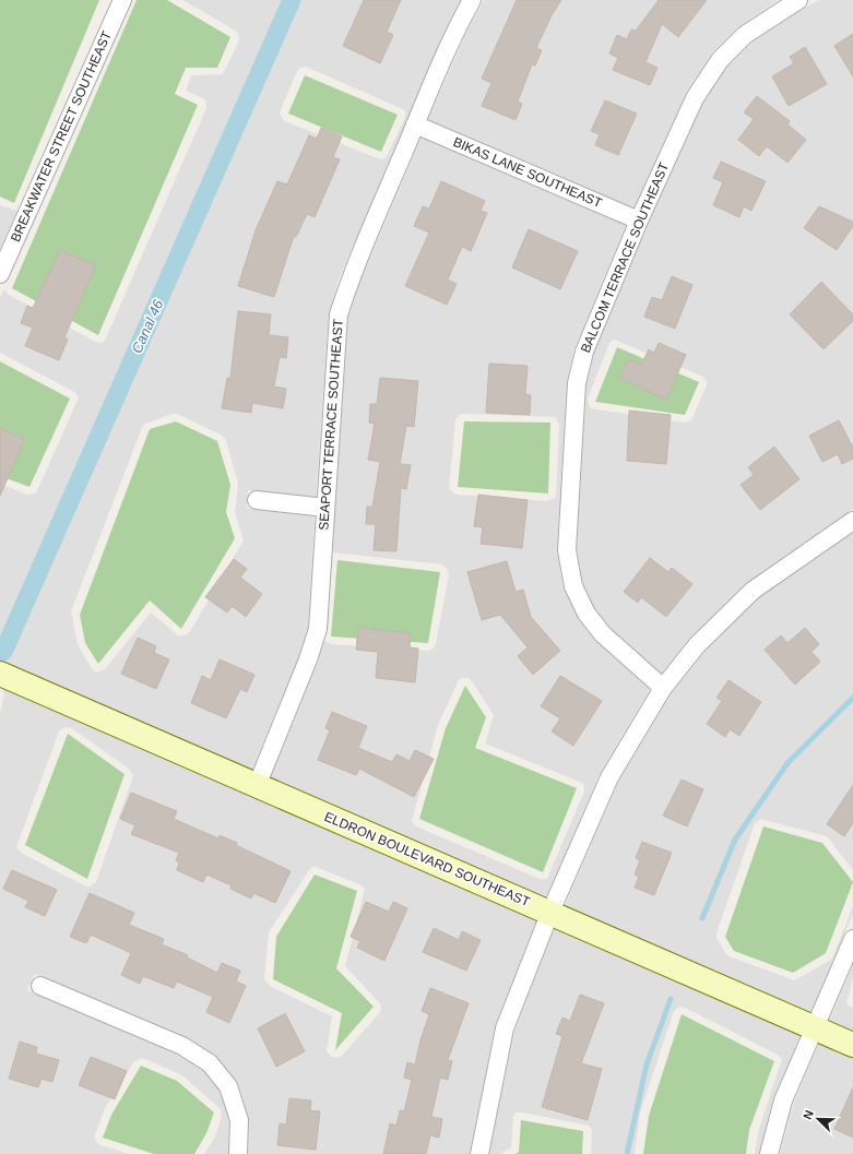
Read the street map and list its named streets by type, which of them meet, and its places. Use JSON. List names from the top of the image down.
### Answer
{
  "streets": {
    "street": [
      "BREAKWATER STREET SOUTHEAST",
      "BIKAS LANE SOUTHEAST",
      "BALCOM TERRACE SOUTHEAST",
      "SEAPORT TERRACE SOUTHEAST",
      "ELDRON BOULEVARD SOUTHEAST"
    ]
  },
  "crossings": [
    ["BIKAS LANE SOUTHEAST", "BALCOM TERRACE SOUTHEAST"],
    ["BIKAS LANE SOUTHEAST", "SEAPORT TERRACE SOUTHEAST"],
    ["SEAPORT TERRACE SOUTHEAST", "ELDRON BOULEVARD SOUTHEAST"]
  ],
  "water": ["Canal 46"],
  "north": "top left"
}
